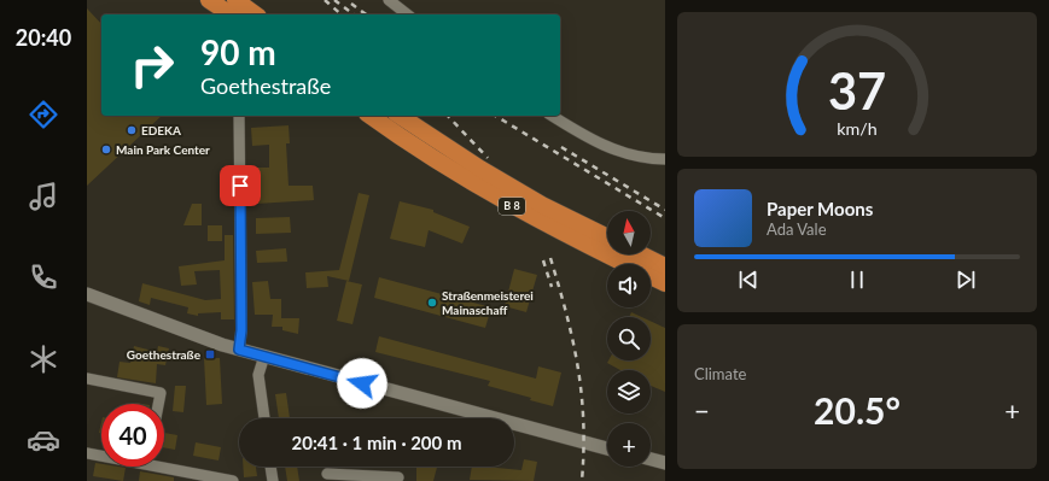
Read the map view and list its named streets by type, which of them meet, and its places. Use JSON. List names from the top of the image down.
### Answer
{
  "streets": {
    "highway": ["B 8"]
  },
  "places": {
    "other": ["EDEKA", "Main Park Center", "Straßenmeisterei Mainaschaff"],
    "transit": ["Goethestraße"]
  },
  "north": "top",
  "page": {
    "tabs": "20:40",
    "turn": ["90 m", "Goethestraße"],
    "song": ["Paper Moons", "Ada Vale"],
    "map_buttons": "+",
    "tile": "Climate",
    "heat": ["−", "20.5°", "+"],
    "limit": "40",
    "trip": "20:41 · 1 min · 200 m",
    "gauge": ["37", "km/h"]
  }
}
